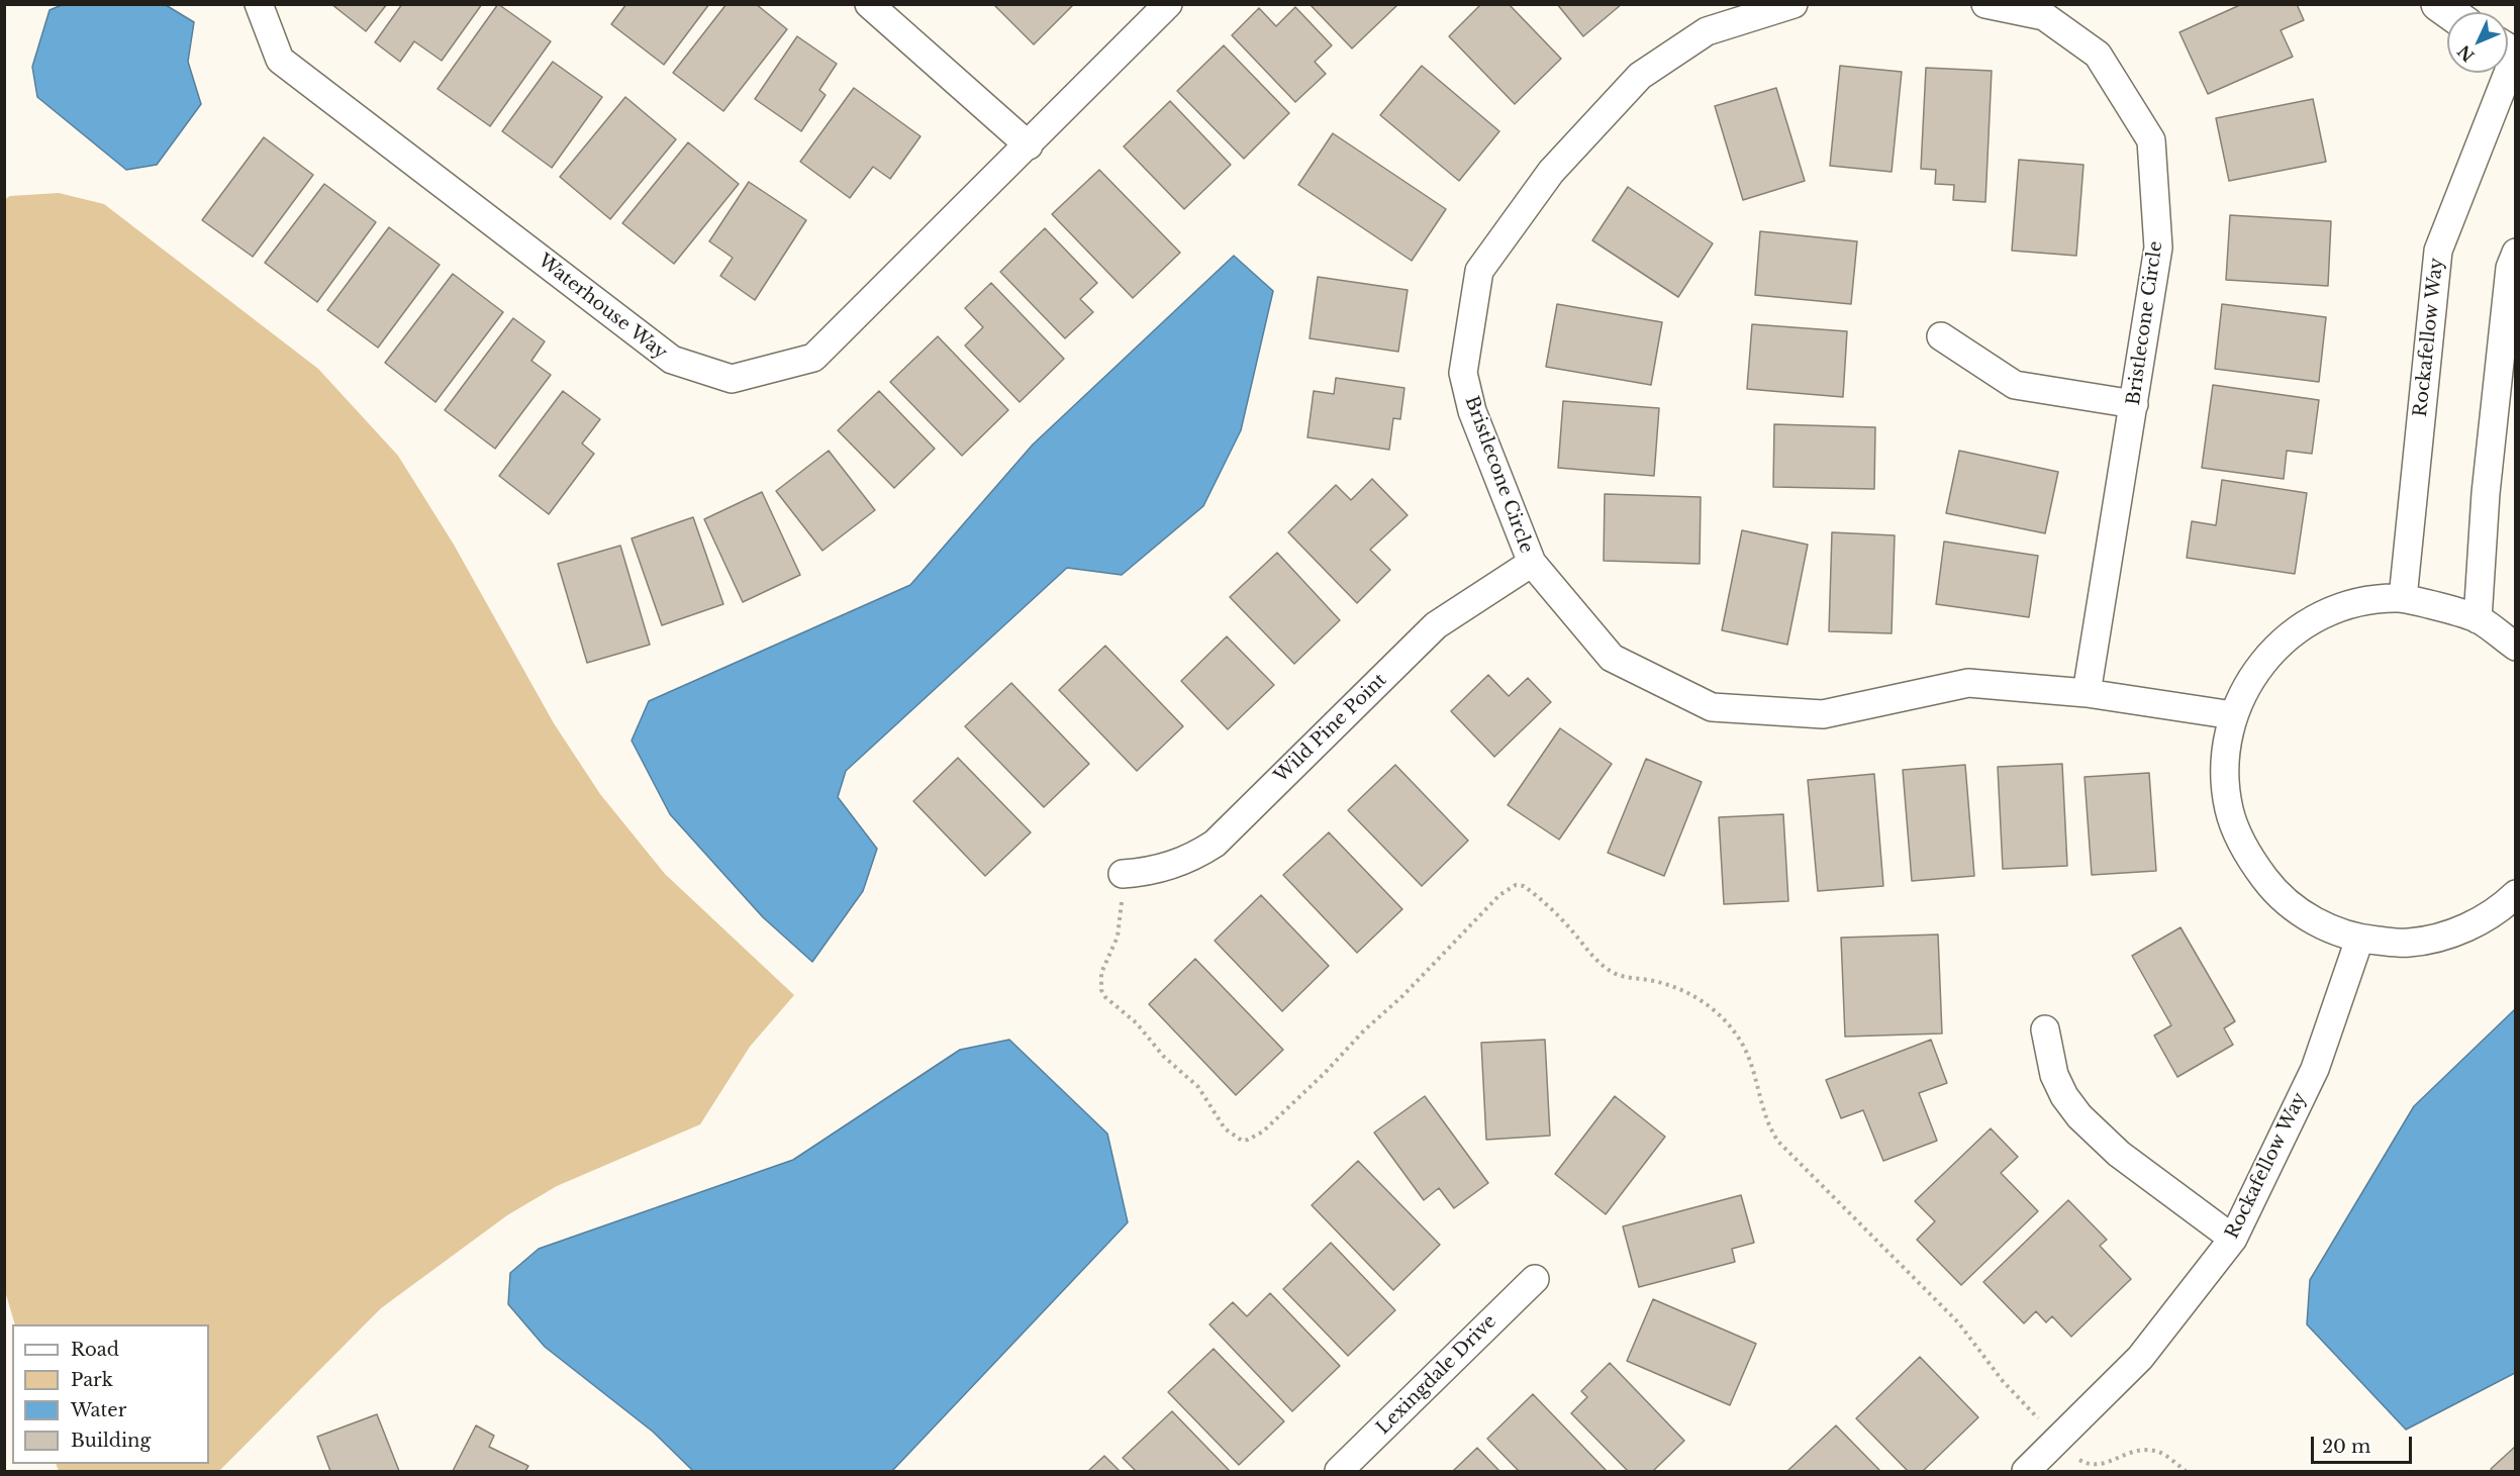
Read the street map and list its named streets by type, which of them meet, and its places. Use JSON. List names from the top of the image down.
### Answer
{
  "streets": {
    "street": [
      "Waterhouse Way",
      "Bristlecone Circle",
      "Rockafellow Way",
      "Wild Pine Point",
      "Lexingdale Drive"
    ]
  },
  "crossings": [
    ["Bristlecone Circle", "Wild Pine Point"]
  ],
  "legend": [
    "Road",
    "Park",
    "Water",
    "Building"
  ],
  "scale_bar": "20 m",
  "north": "bottom left"
}
